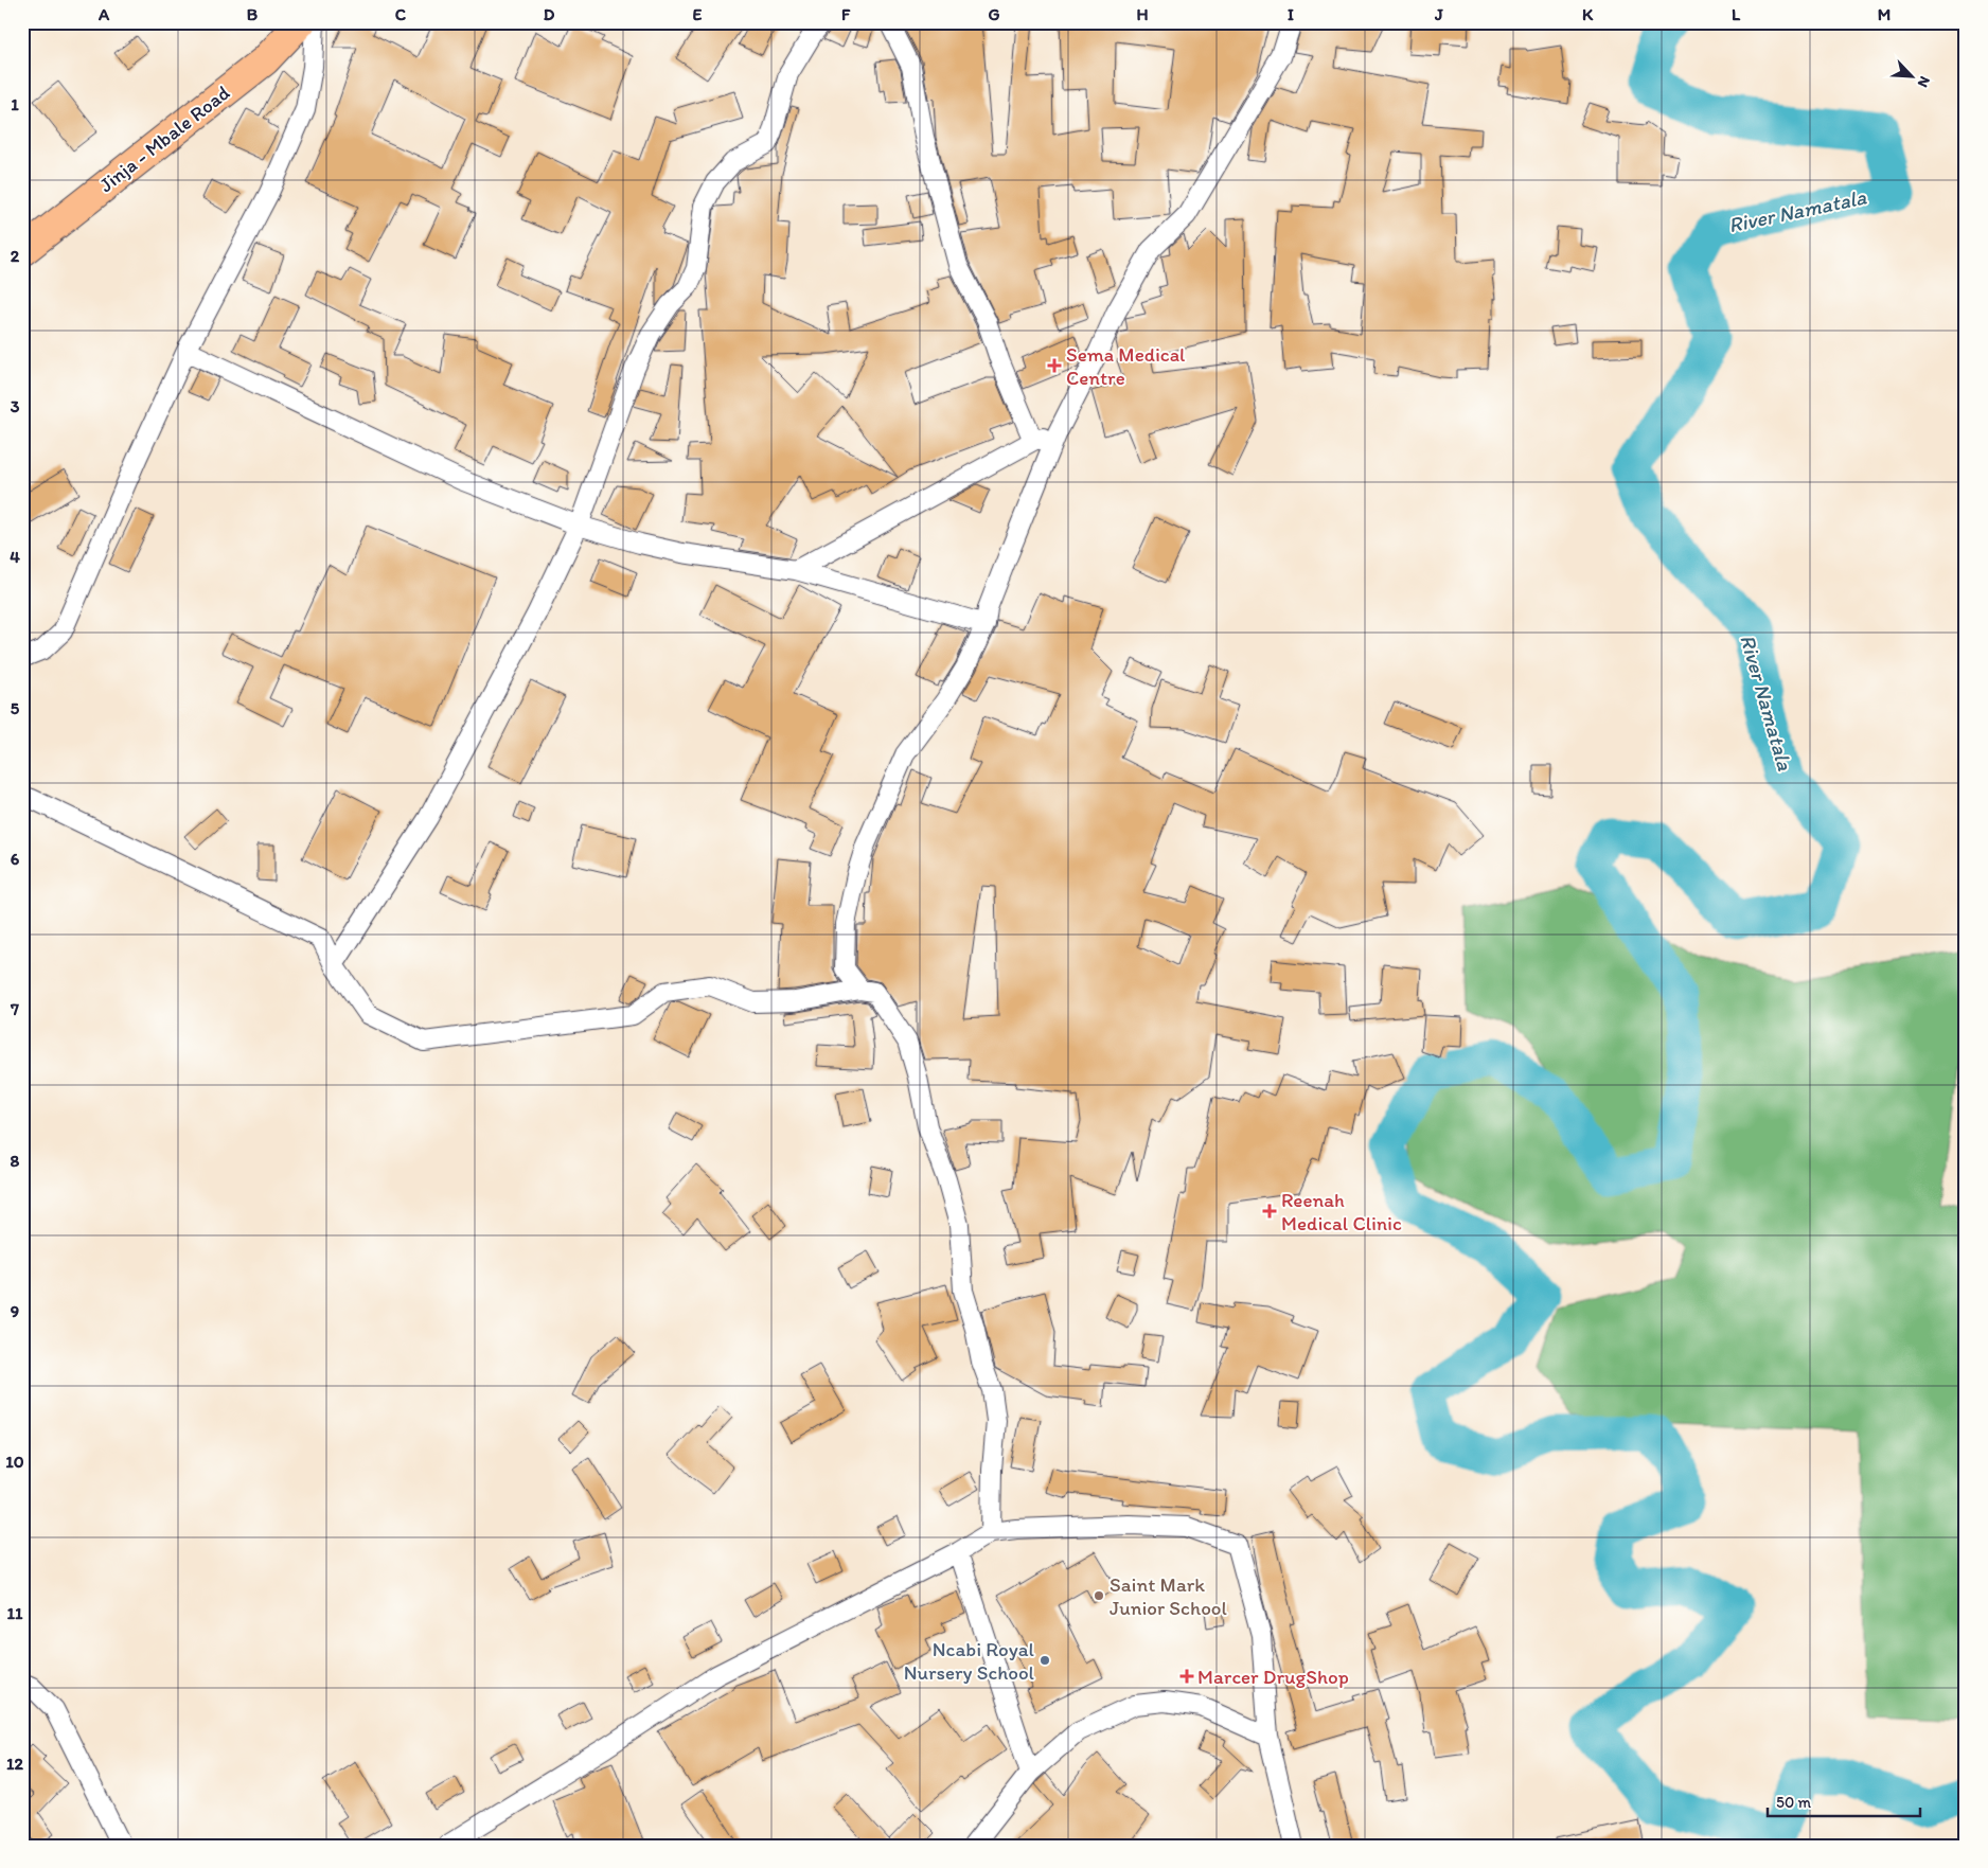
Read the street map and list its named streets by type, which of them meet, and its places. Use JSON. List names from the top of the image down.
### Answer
{
  "streets": {
    "main road": ["Jinja - Mbale Road"]
  },
  "water": ["River Namatala"],
  "places": {
    "health": ["Sema Medical Centre", "Reenah Medical Clinic", "Marcer DrugShop"],
    "other": ["Saint Mark Junior School", "Ncabi Royal Nursery School"]
  },
  "scale_bar": "50 m",
  "north": "bottom right",
  "grid": {
    "columns": [
      "A",
      "B",
      "C",
      "D",
      "E",
      "F",
      "G",
      "H",
      "I",
      "J",
      "K",
      "L",
      "M"
    ],
    "rows": [
      "1",
      "2",
      "3",
      "4",
      "5",
      "6",
      "7",
      "8",
      "9",
      "10",
      "11",
      "12"
    ]
  }
}
